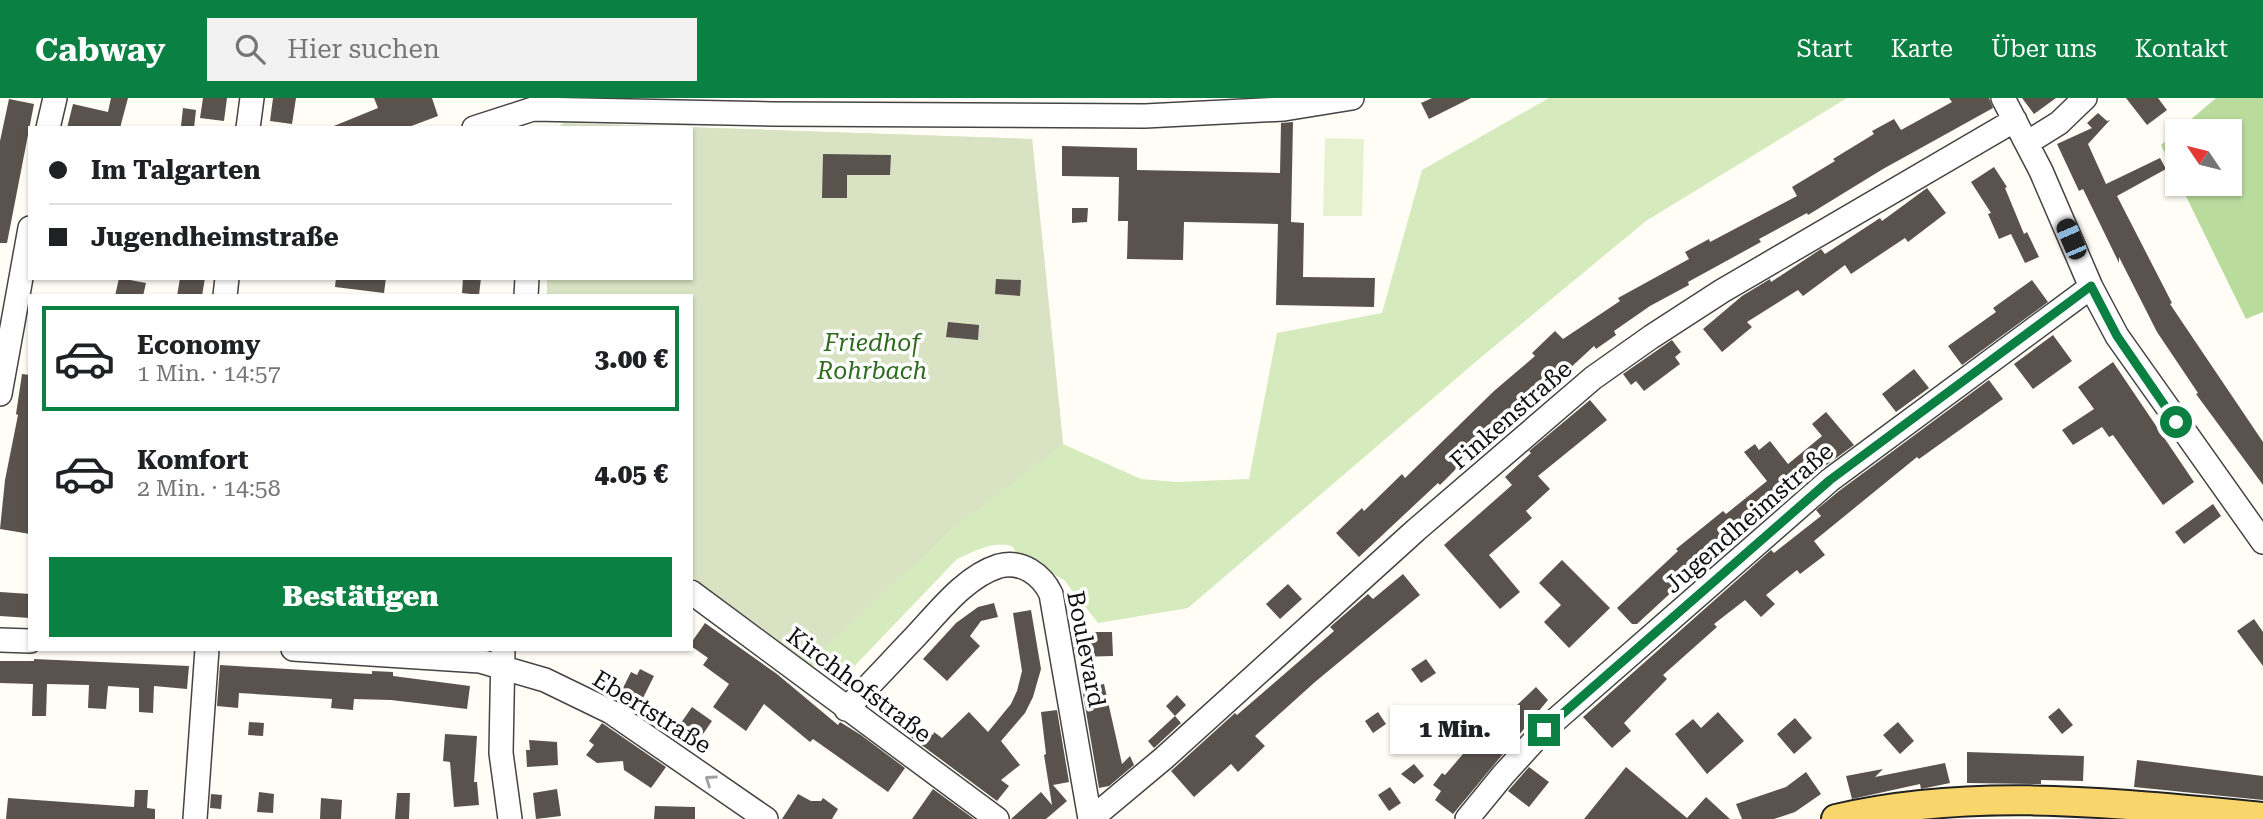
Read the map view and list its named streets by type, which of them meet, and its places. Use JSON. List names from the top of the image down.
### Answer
{
  "streets": {
    "street": [
      "Finkenstraße",
      "Jugendheimstraße",
      "Boulevard",
      "Kirchhofstraße",
      "Ebertstraße"
    ]
  },
  "crossings": [
    ["Finkenstraße", "Boulevard"],
    ["Boulevard", "Kirchhofstraße"]
  ],
  "one_way": ["Ebertstraße"],
  "parks": ["Friedhof Rohrbach"],
  "north": "top left",
  "page": {
    "header": "Cabway",
    "search": "Hier suchen",
    "nav": [
      "Start",
      "Karte",
      "Über uns",
      "Kontakt"
    ],
    "banner": ["Im Talgarten", "Jugendheimstraße"],
    "list": [
      {
        "name": "Economy",
        "note": "1 Min. · 14:57",
        "value": "3.00 €"
      },
      {
        "name": "Komfort",
        "note": "2 Min. · 14:58",
        "value": "4.05 €"
      }
    ],
    "buttons": "Bestätigen",
    "bubble": "1 Min."
  }
}
